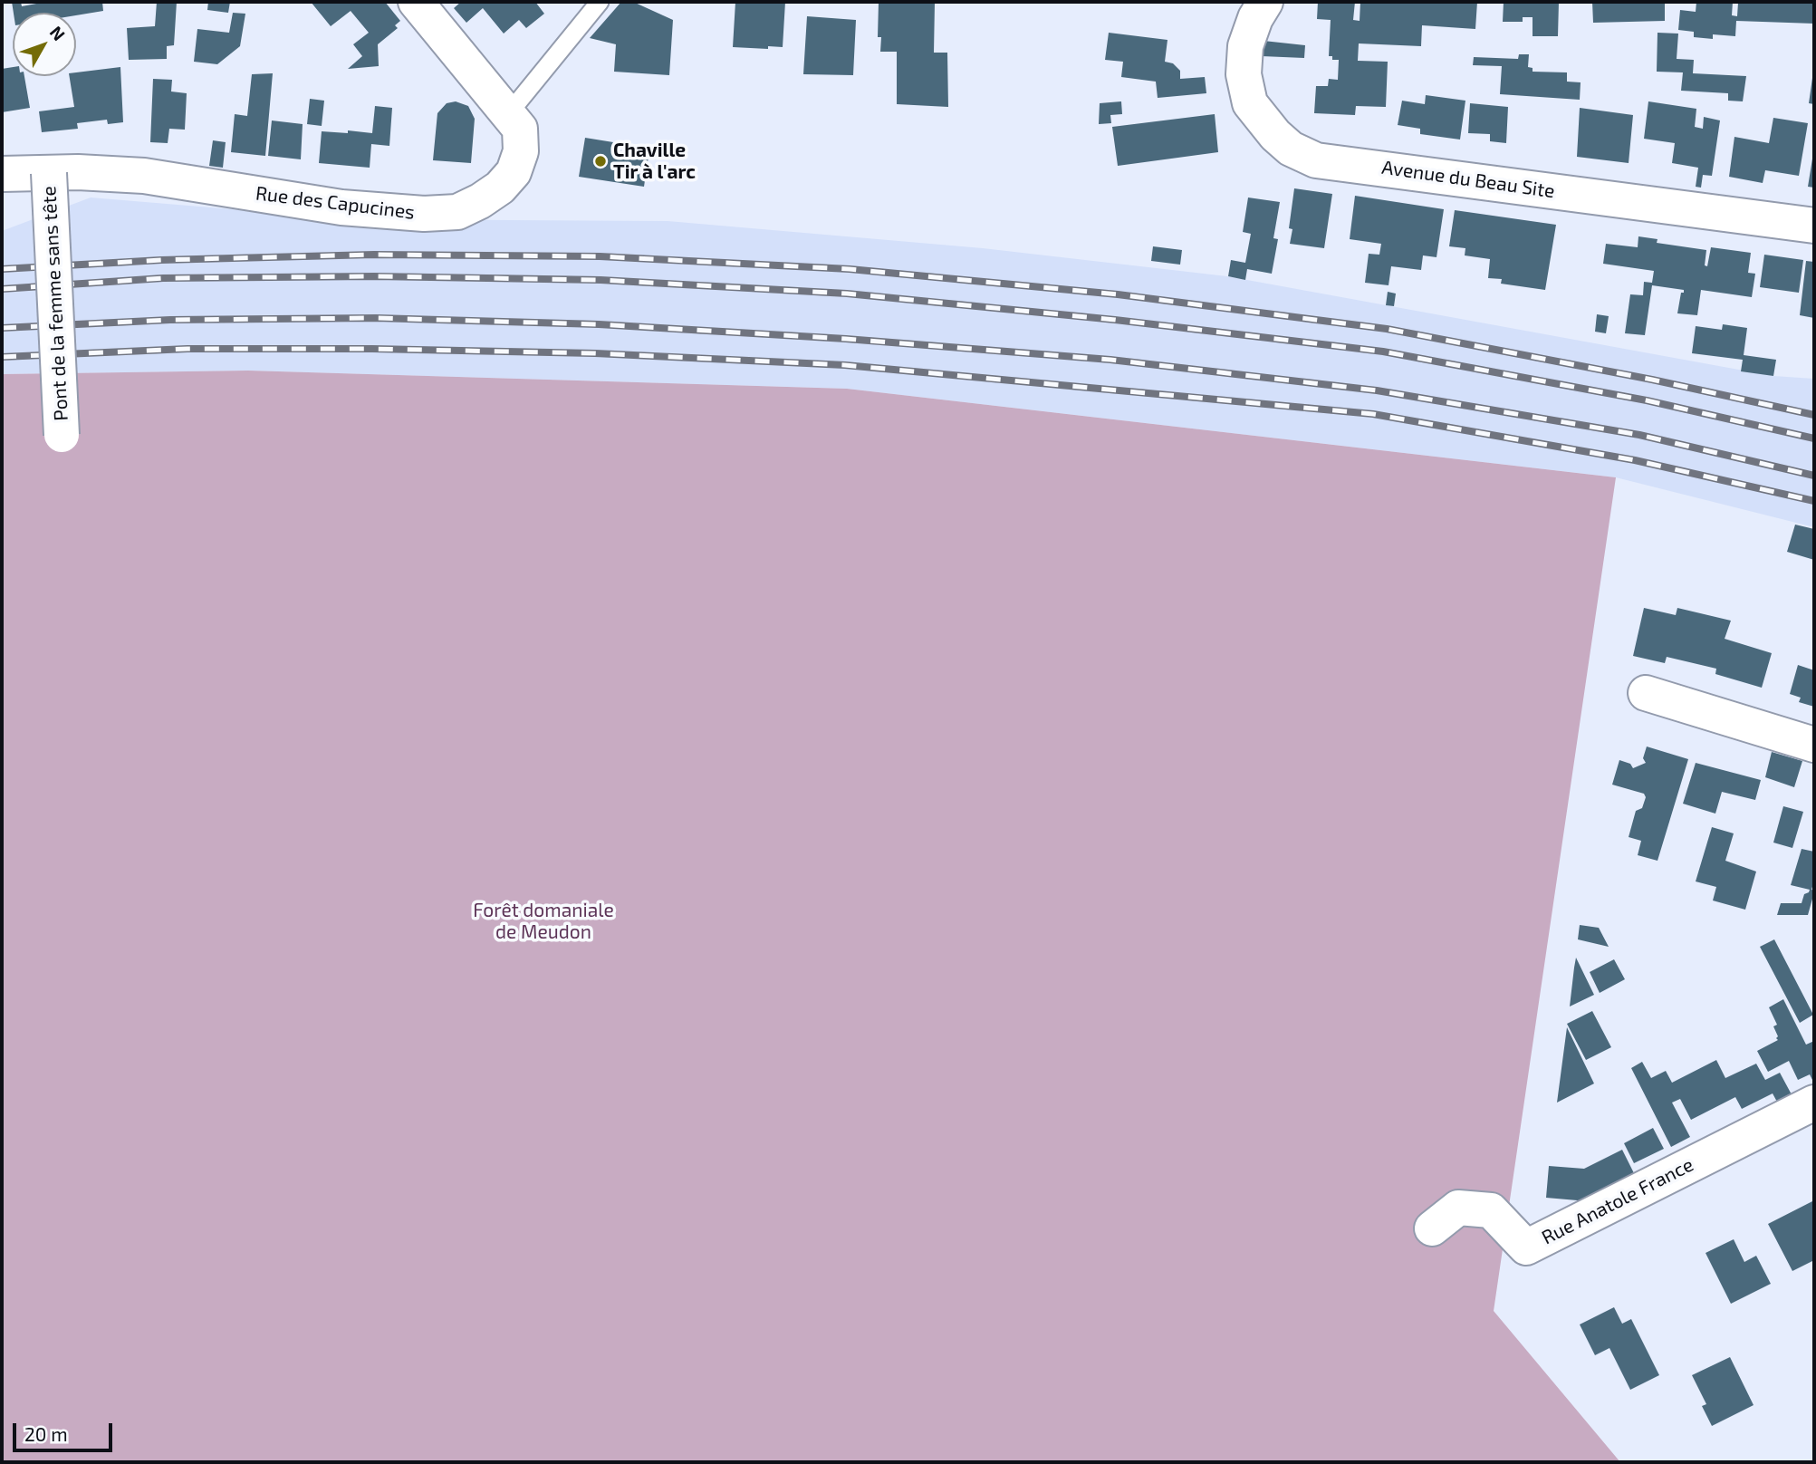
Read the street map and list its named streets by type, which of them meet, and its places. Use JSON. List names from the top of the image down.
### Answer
{
  "streets": {
    "street": [
      "Avenue du Beau Site",
      "Rue des Capucines",
      "Pont de la femme sans tête",
      "Rue Anatole France"
    ]
  },
  "crossings": [
    ["Rue des Capucines", "Pont de la femme sans tête"]
  ],
  "parks": ["Forêt domaniale de Meudon"],
  "places": ["Chaville Tir à l'arc"],
  "scale_bar": "20 m",
  "north": "top right"
}
